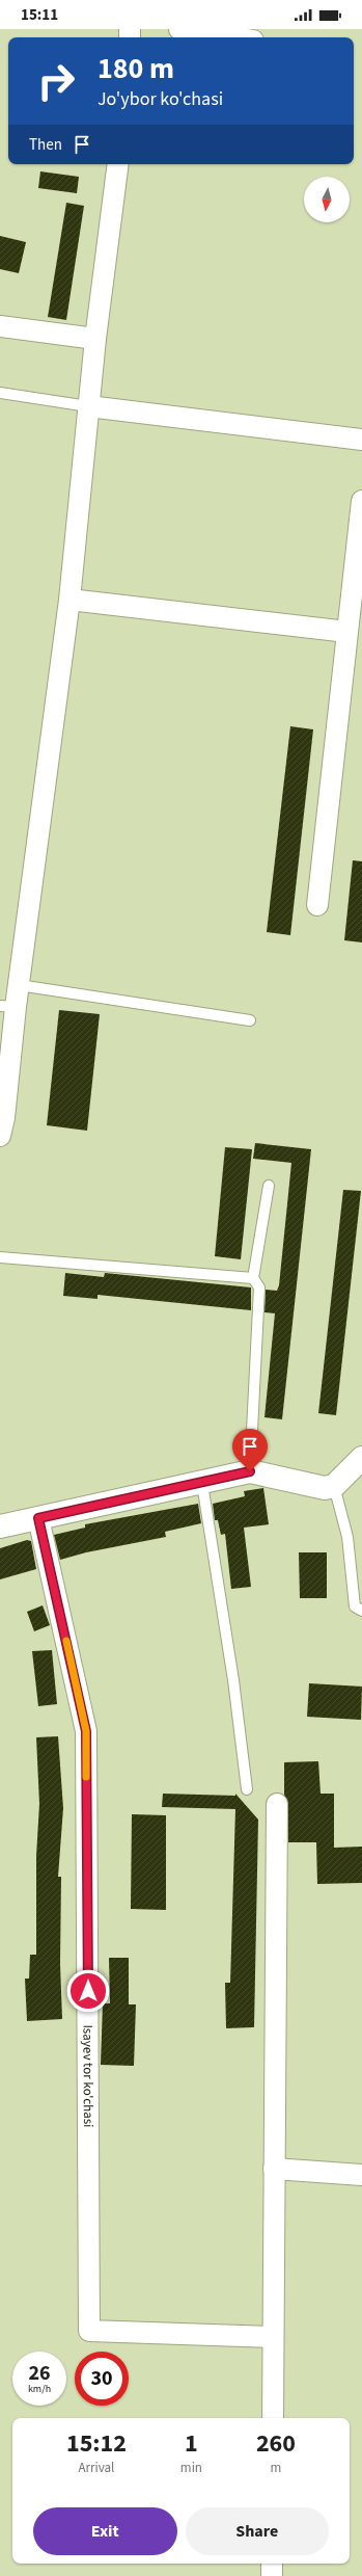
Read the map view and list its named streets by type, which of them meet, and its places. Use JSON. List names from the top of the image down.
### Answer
{
  "streets": {
    "street": ["Isayev tor ko'chasi"]
  },
  "north": "bottom",
  "page": {
    "status": "15:11",
    "turn": ["180 m", "Jo'ybor ko'chasi"],
    "then": "Then",
    "speed": "26 km/h",
    "limit": "30",
    "eta": [
      "15:12",
      "Arrival",
      "1",
      "min",
      "260",
      "m"
    ],
    "buttons": ["Exit", "Share"]
  }
}
